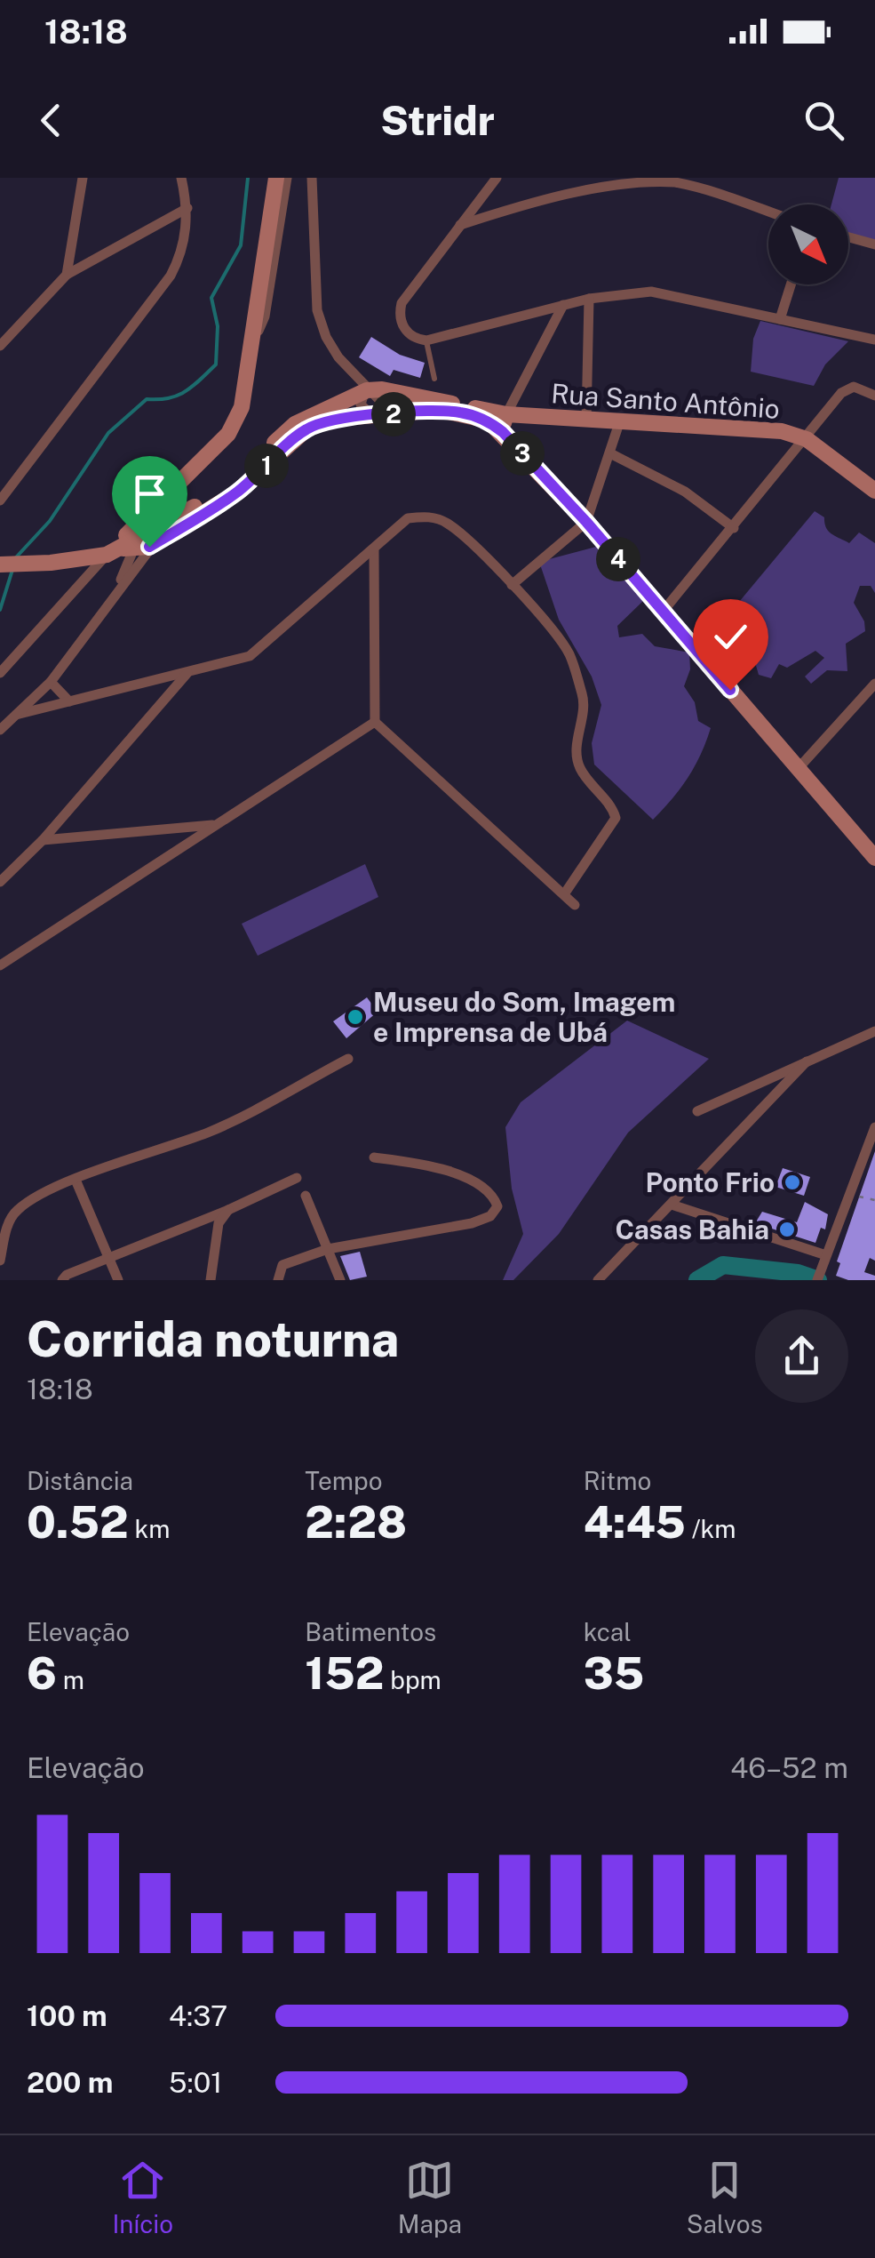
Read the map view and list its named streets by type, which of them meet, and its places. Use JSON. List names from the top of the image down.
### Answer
{
  "streets": {
    "street": ["Rua Santo Antônio"]
  },
  "places": ["Museu do Som, Imagem e Imprensa de Ubá", "Ponto Frio", "Casas Bahia"],
  "north": "bottom right",
  "page": {
    "status": "18:18",
    "header": "Stridr",
    "pins": [
      "2",
      "3",
      "1",
      "4"
    ],
    "heading": ["Corrida noturna", "18:18"],
    "stats": [
      ["Distância", "0.52 km"],
      ["Tempo", "2:28"],
      ["Ritmo", "4:45 /km"],
      ["Elevação", "6 m"],
      ["Batimentos", "152 bpm"],
      ["kcal", "35"]
    ],
    "chart": ["Elevação", "46–52 m"],
    "list": [
      {
        "name": "100 m",
        "note": "4:37"
      },
      {
        "name": "200 m",
        "note": "5:01"
      }
    ],
    "tabs": ["Início", "Mapa", "Salvos"]
  }
}
